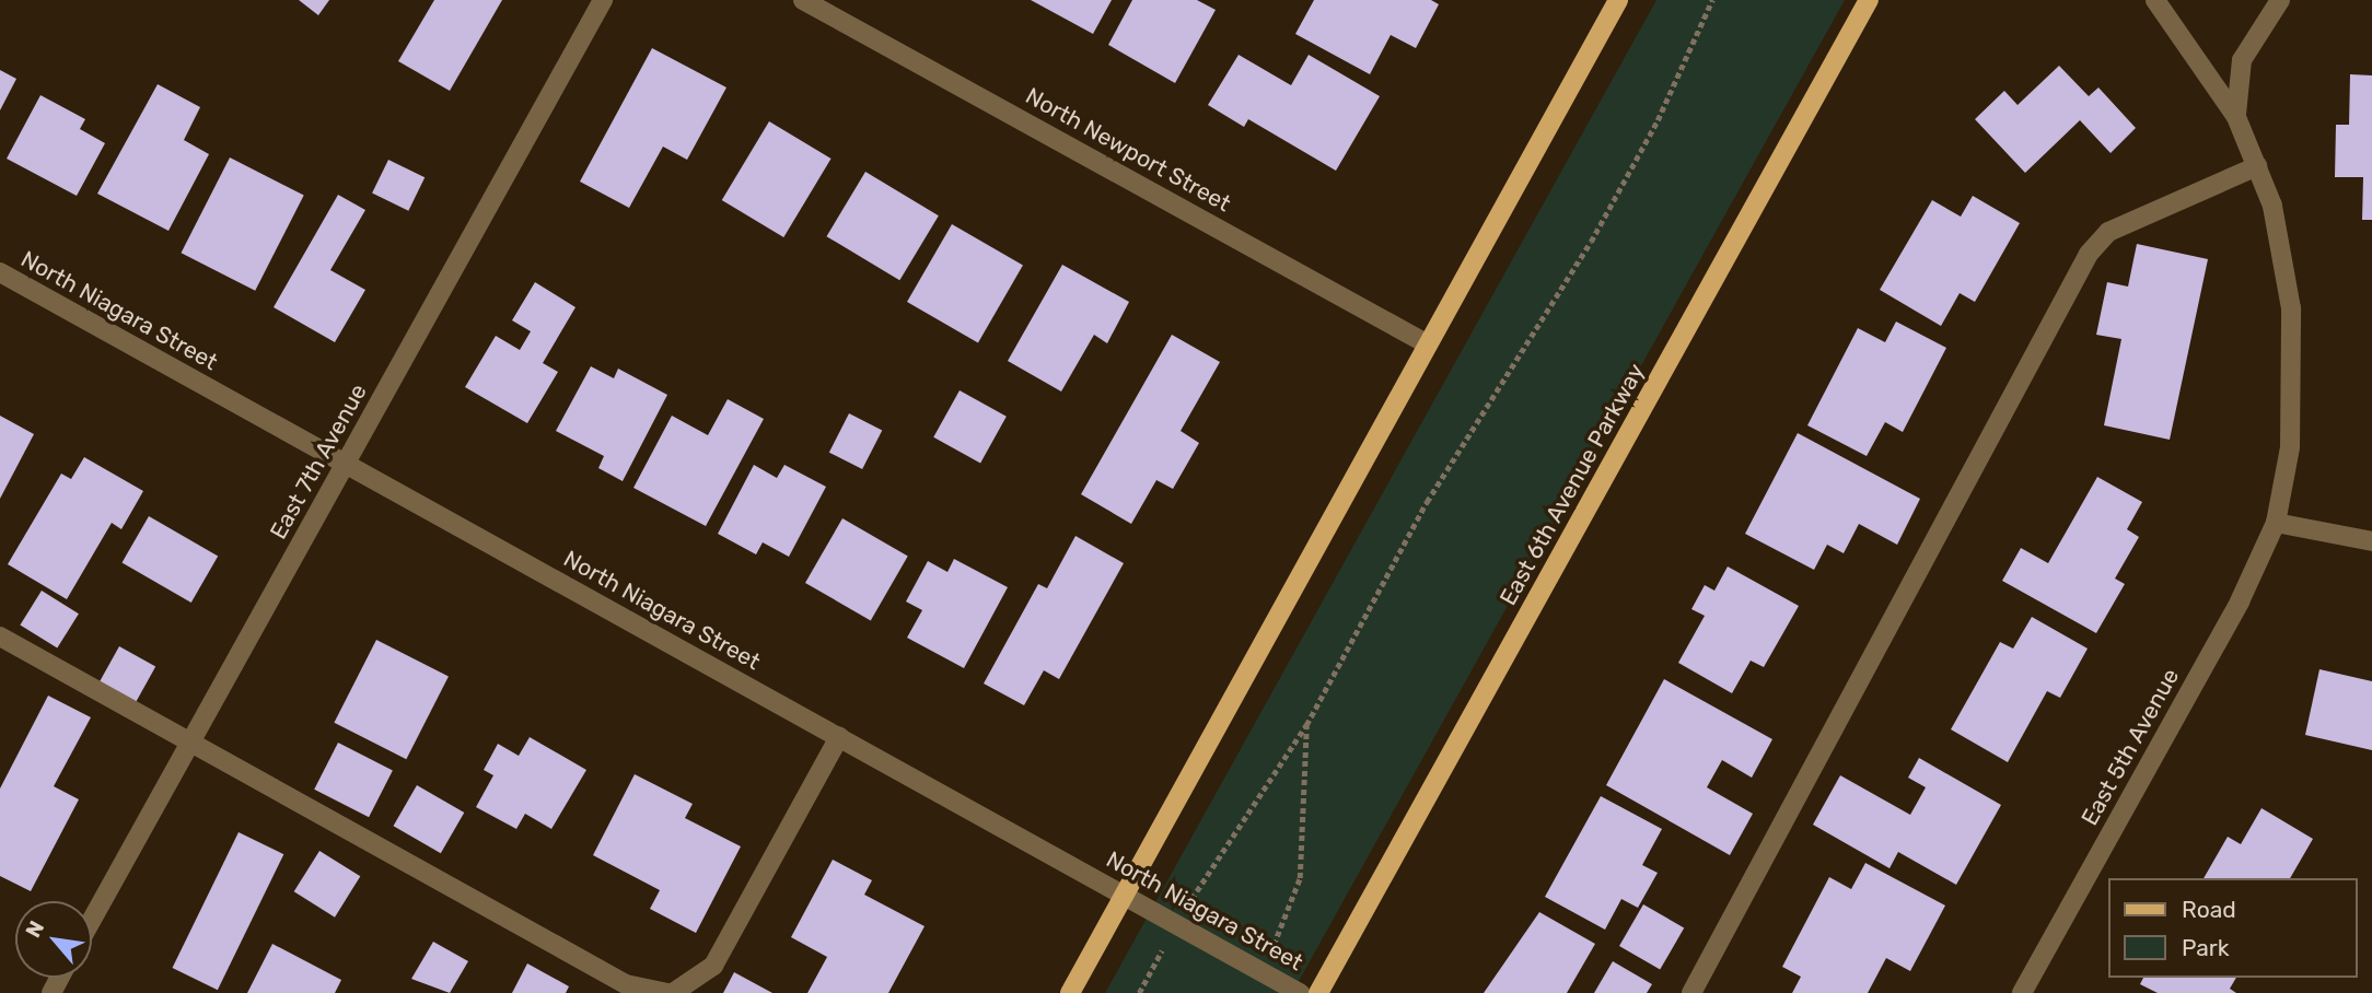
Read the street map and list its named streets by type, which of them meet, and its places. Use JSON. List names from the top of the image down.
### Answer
{
  "streets": {
    "main road": ["East 6th Avenue Parkway"],
    "street": [
      "North Newport Street",
      "North Niagara Street",
      "East 7th Avenue",
      "East 5th Avenue"
    ]
  },
  "crossings": [
    ["North Niagara Street", "East 7th Avenue"]
  ],
  "legend": ["Road", "Park"],
  "north": "top left"
}
